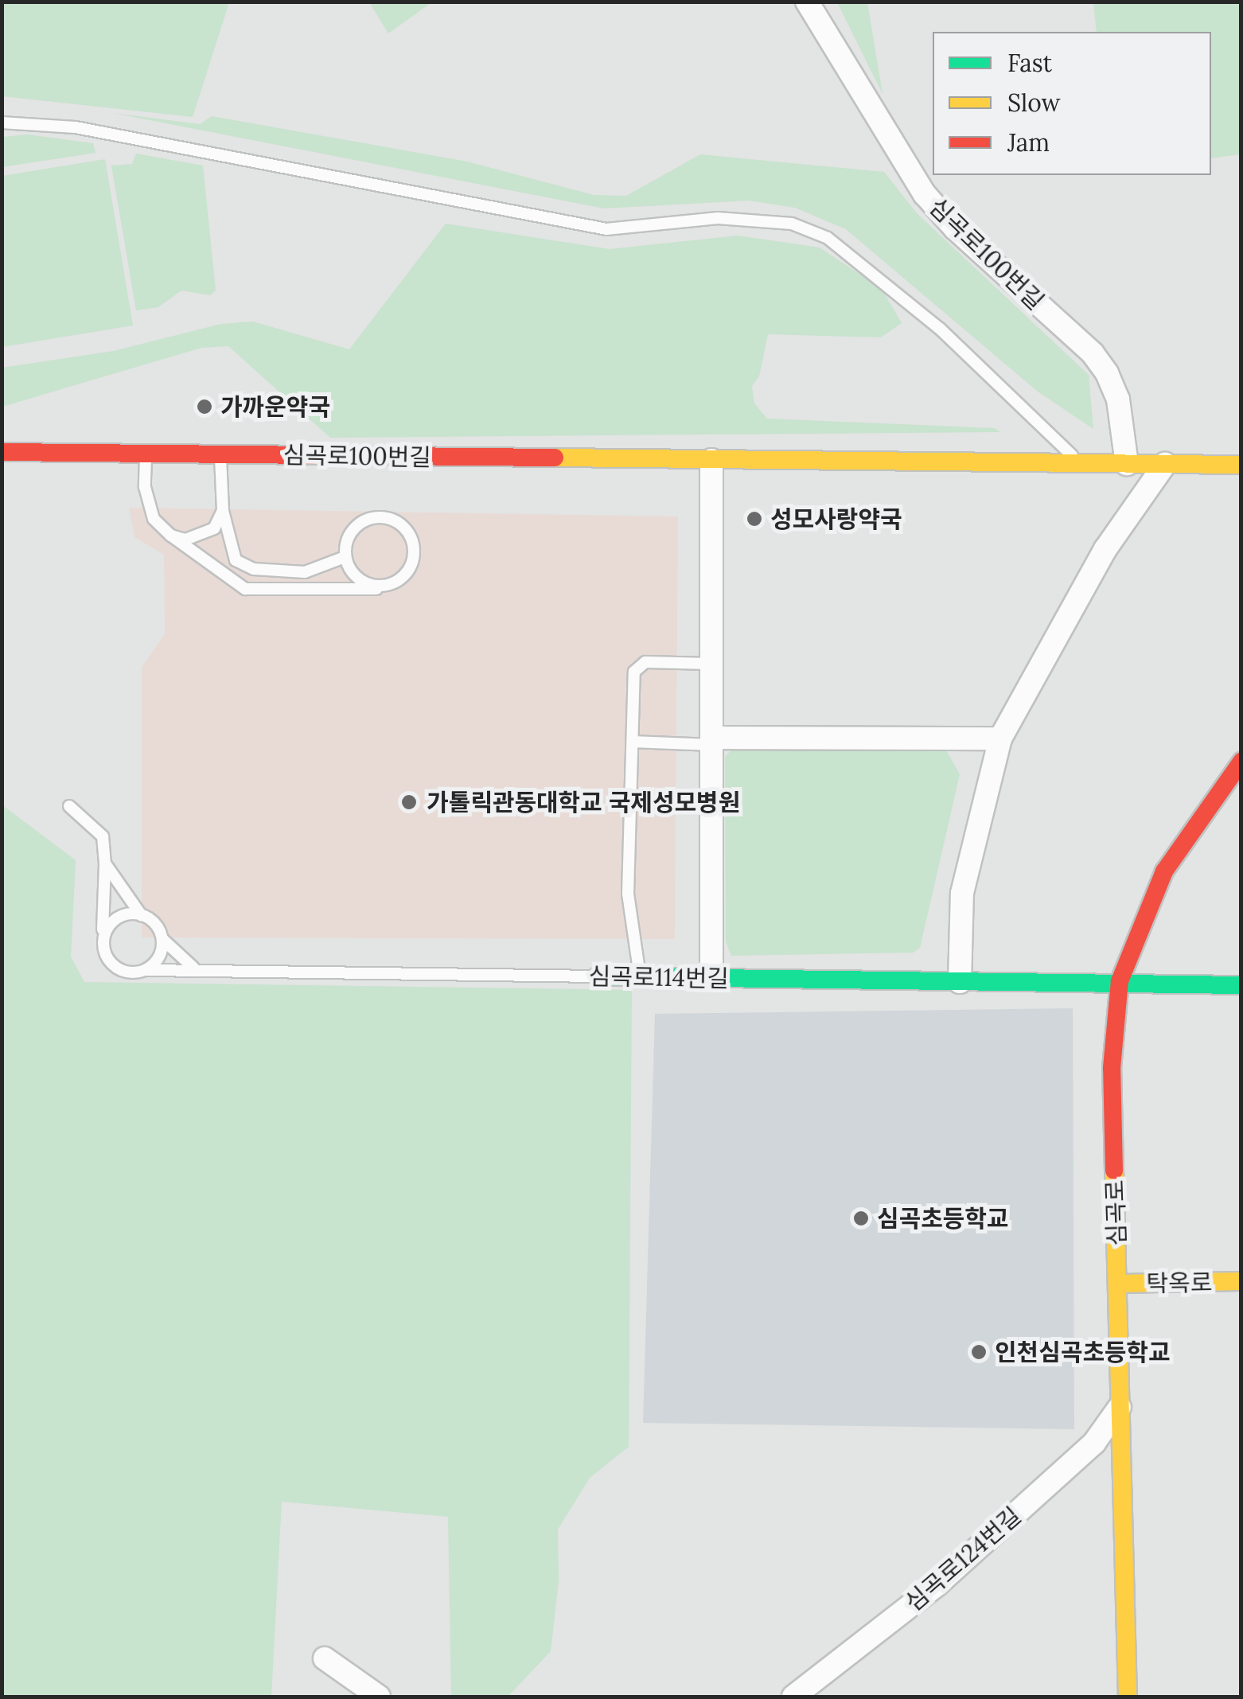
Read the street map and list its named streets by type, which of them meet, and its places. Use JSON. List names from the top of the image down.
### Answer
{
  "streets": {
    "street": [
      "심곡로100번길",
      "심곡로114번길",
      "심곡로",
      "탁옥로",
      "심곡로124번길"
    ]
  },
  "crossings": [
    ["심곡로114번길", "심곡로"],
    ["심곡로", "탁옥로"],
    ["심곡로", "심곡로124번길"]
  ],
  "places": [
    "가까운약국",
    "성모사랑약국",
    "가톨릭관동대학교 국제성모병원",
    "심곡초등학교",
    "인천심곡초등학교"
  ],
  "legend": ["Fast", "Slow", "Jam"]
}
